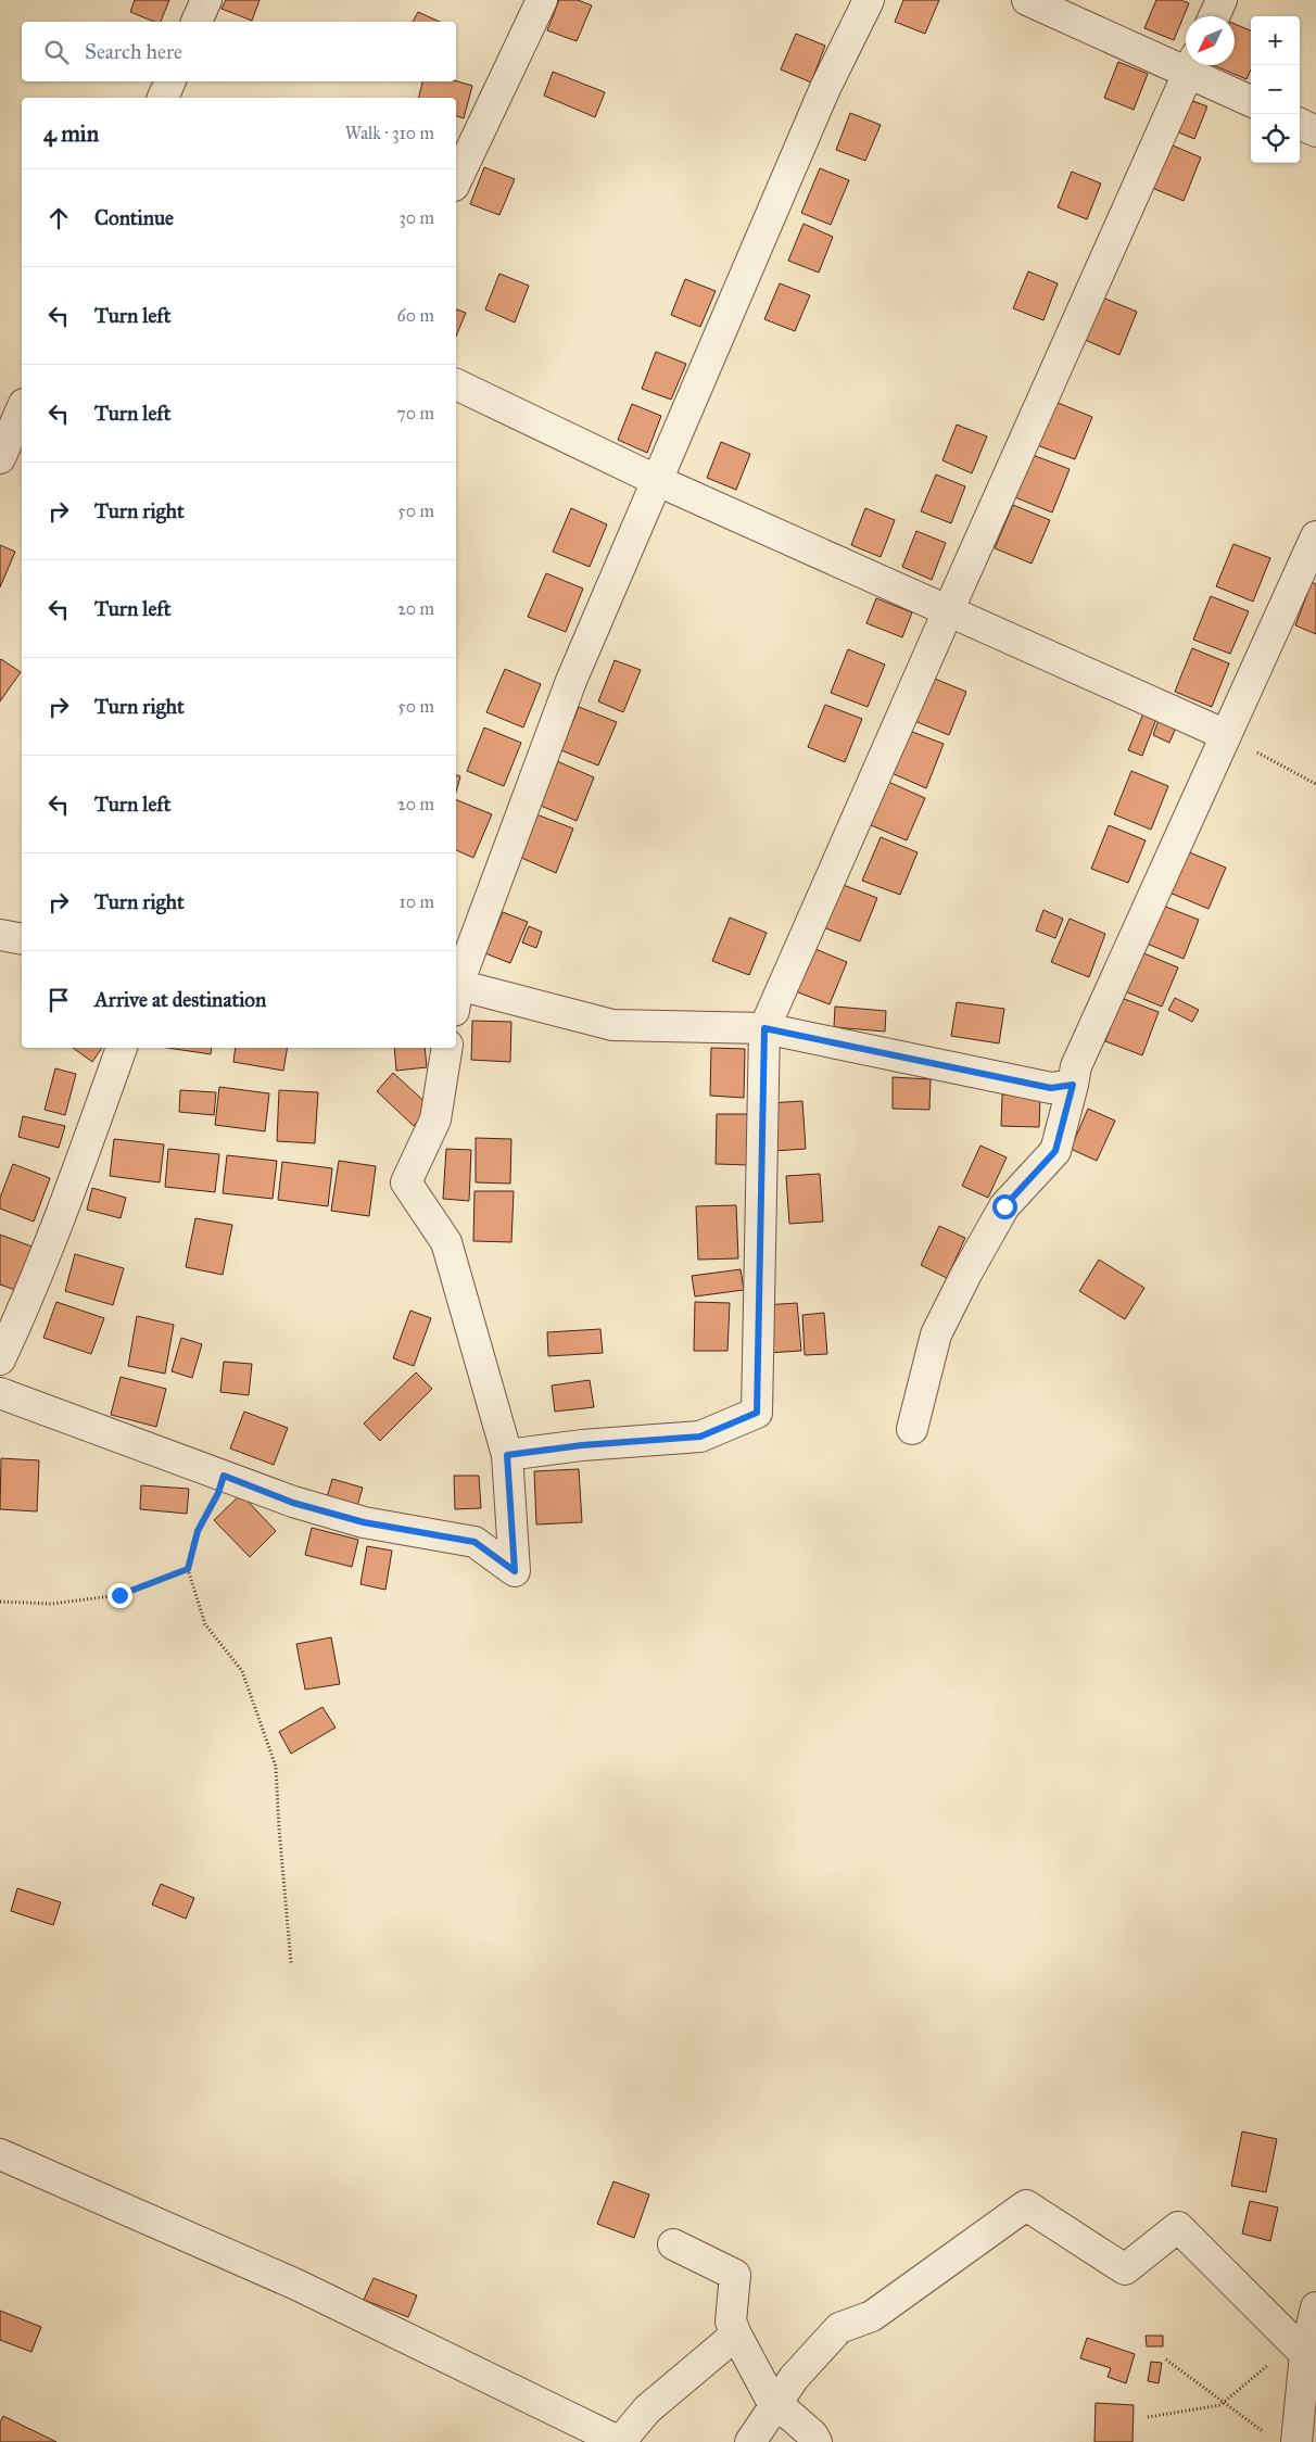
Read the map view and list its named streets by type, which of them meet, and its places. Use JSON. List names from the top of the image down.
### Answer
{
  "north": "bottom left",
  "page": {
    "map_buttons": ["+", "−"],
    "search": "Search here",
    "heading": ["4 min", "Walk · 310 m"],
    "list": [
      ["Continue", "30 m"],
      ["Turn left", "60 m"],
      ["Turn left", "70 m"],
      ["Turn right", "50 m"],
      ["Turn left", "20 m"],
      ["Turn right", "50 m"],
      ["Turn left", "20 m"],
      ["Turn right", "10 m"],
      "Arrive at destination"
    ]
  }
}
